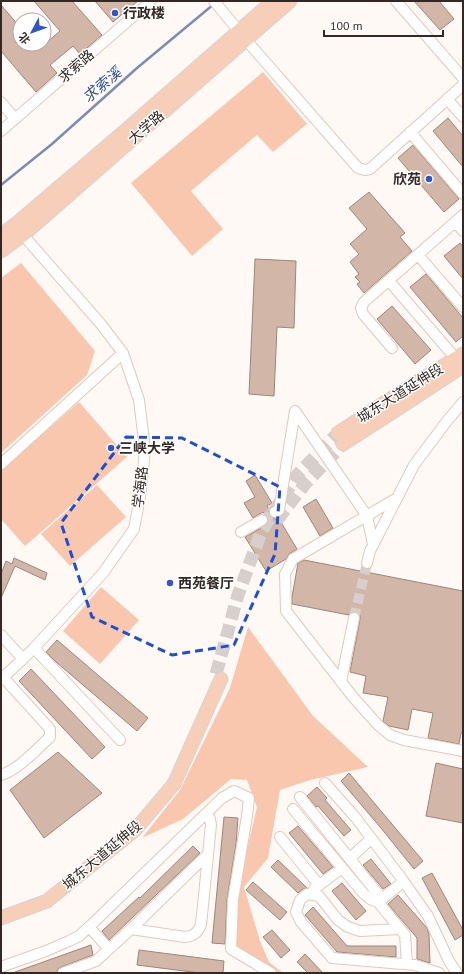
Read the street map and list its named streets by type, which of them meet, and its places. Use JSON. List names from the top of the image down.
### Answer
{
  "streets": {
    "main road": ["大学路", "城东大道延伸段"],
    "street": ["求索路", "学海路"]
  },
  "crossings": [
    ["大学路", "学海路"]
  ],
  "water": ["求索溪"],
  "places": [
    "行政楼",
    "欣苑",
    "三峡大学",
    "西苑餐厅"
  ],
  "scale_bar": "100 m",
  "north": "bottom left"
}
